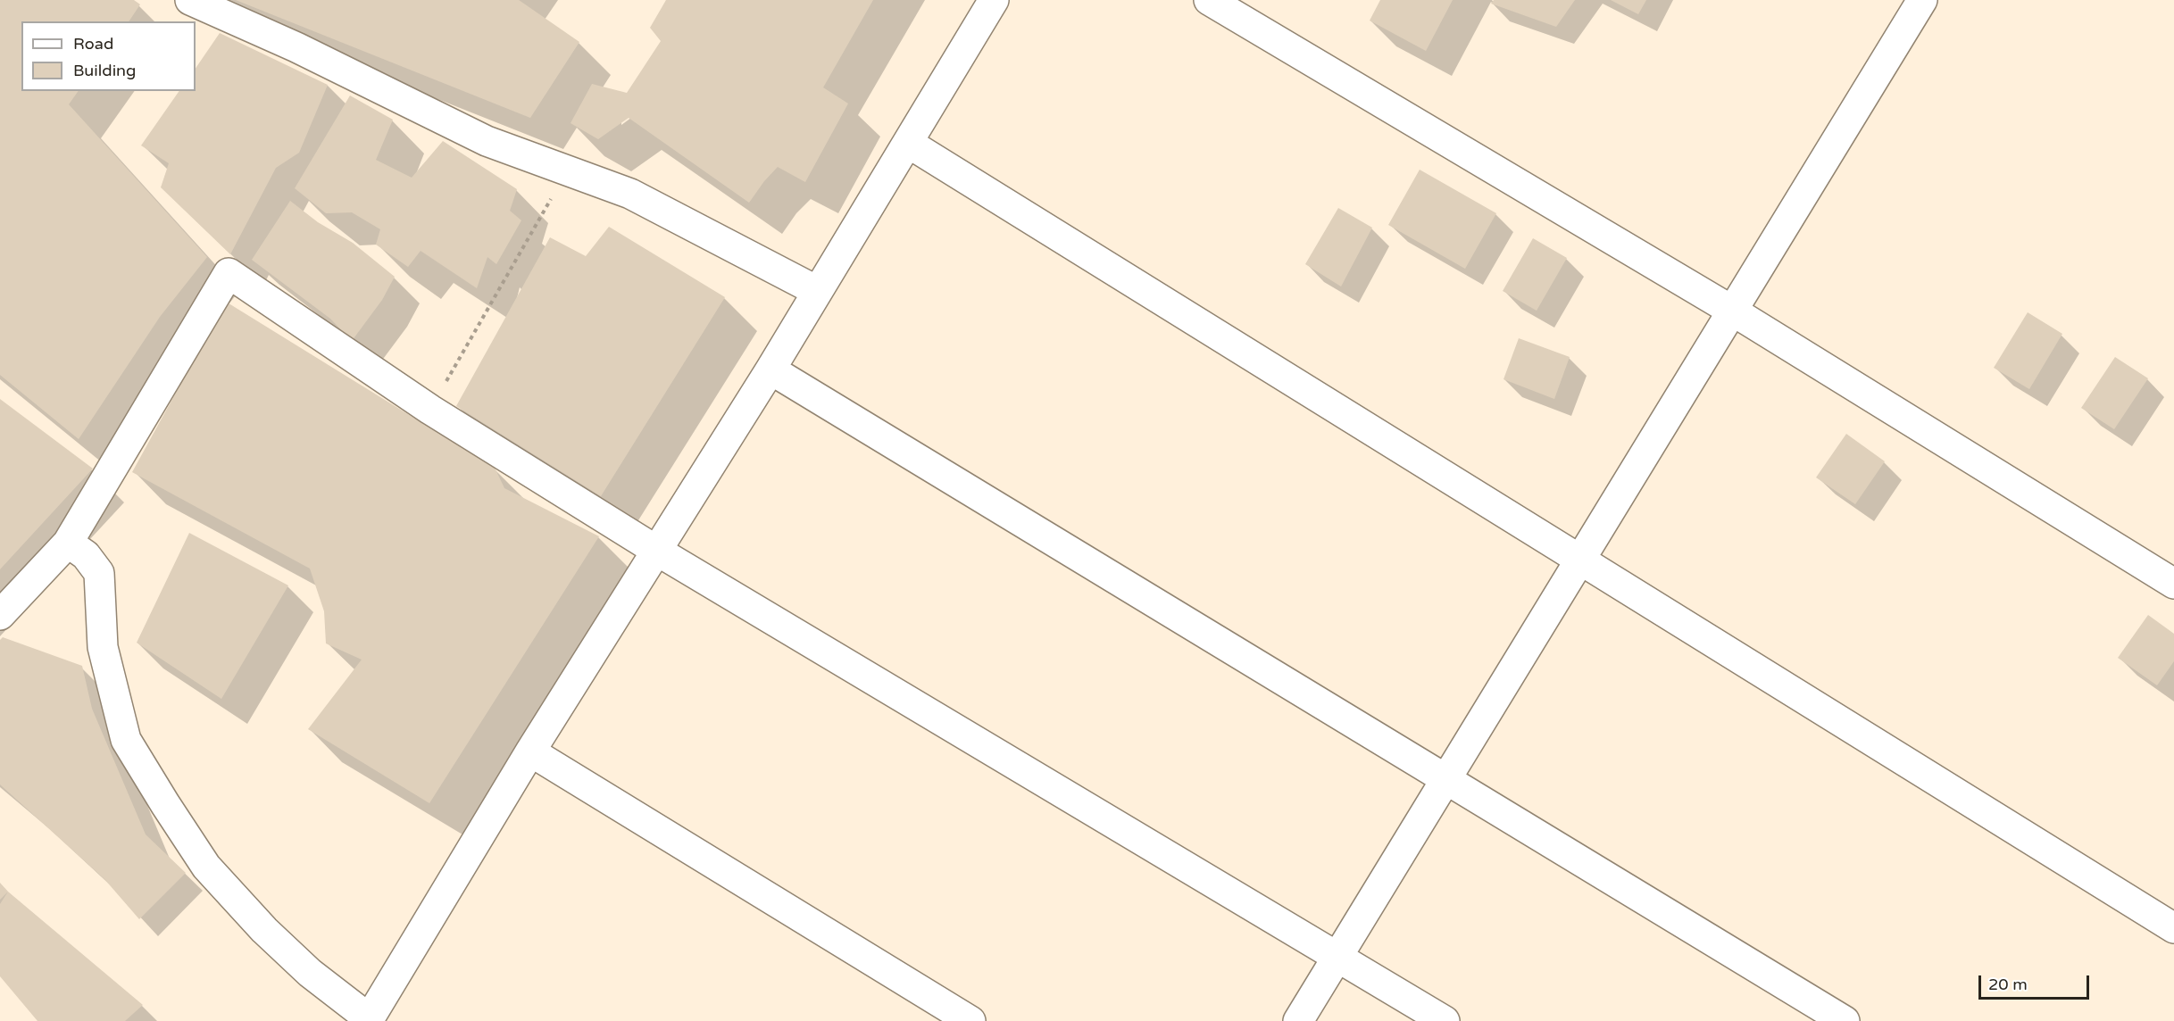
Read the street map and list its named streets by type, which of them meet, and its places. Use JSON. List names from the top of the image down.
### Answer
{
  "legend": ["Road", "Building"],
  "scale_bar": "20 m"
}
